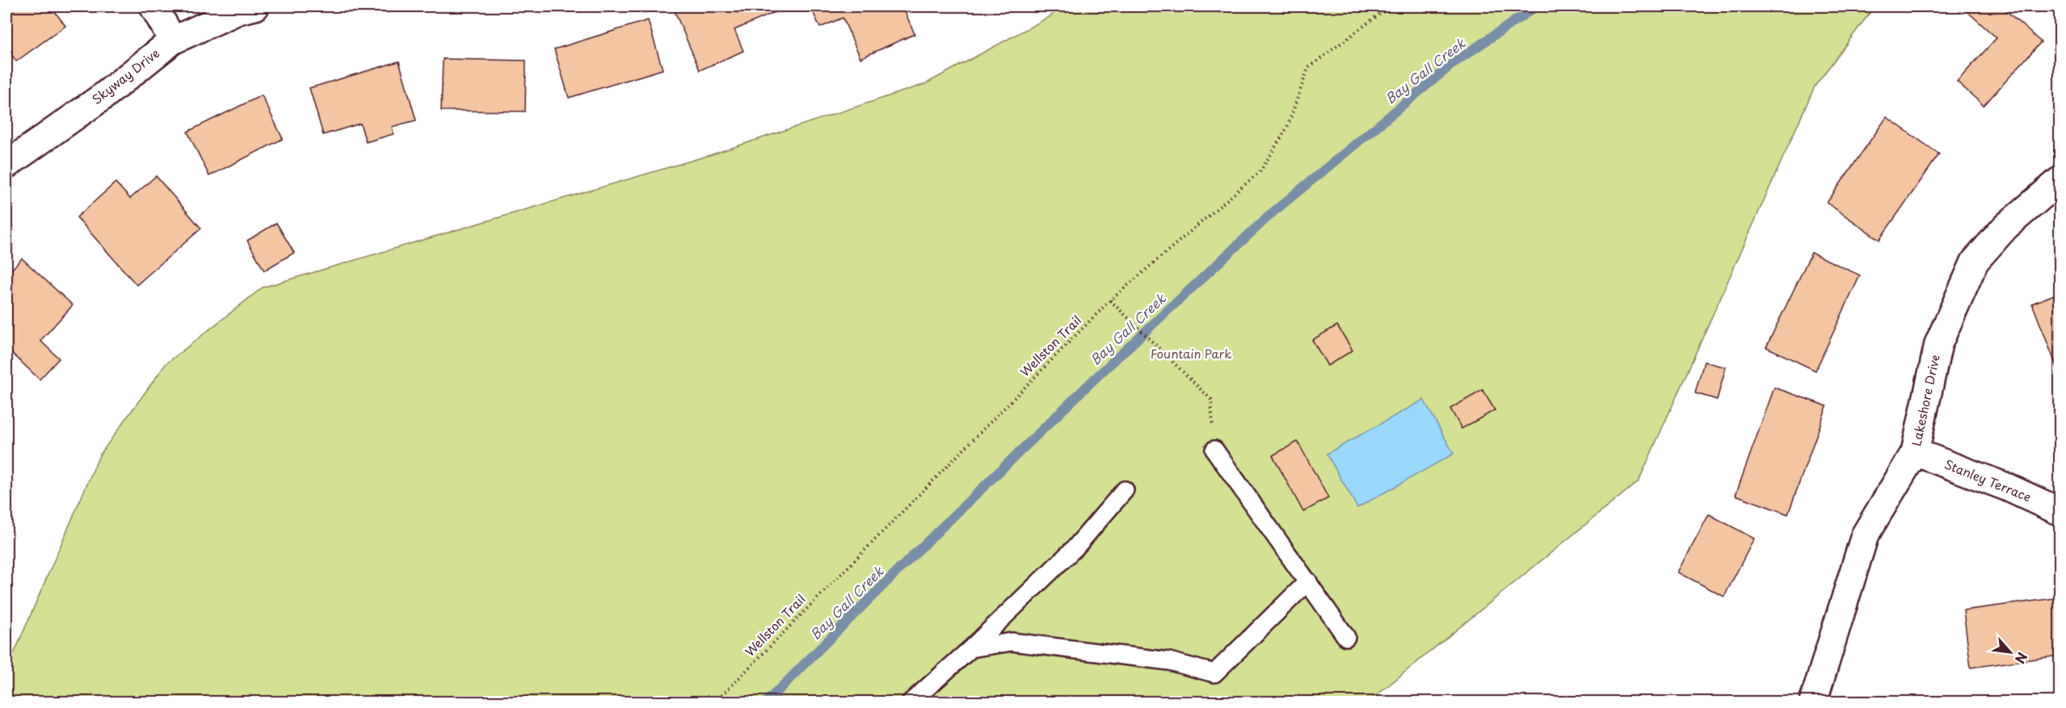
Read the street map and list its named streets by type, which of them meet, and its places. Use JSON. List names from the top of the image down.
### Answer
{
  "streets": {
    "street": ["Skyway Drive", "Lakeshore Drive", "Stanley Terrace"],
    "path": ["Wellston Trail"]
  },
  "crossings": [
    ["Lakeshore Drive", "Stanley Terrace"]
  ],
  "water": ["Bay Gall Creek"],
  "parks": ["Fountain Park"],
  "north": "bottom right"
}
